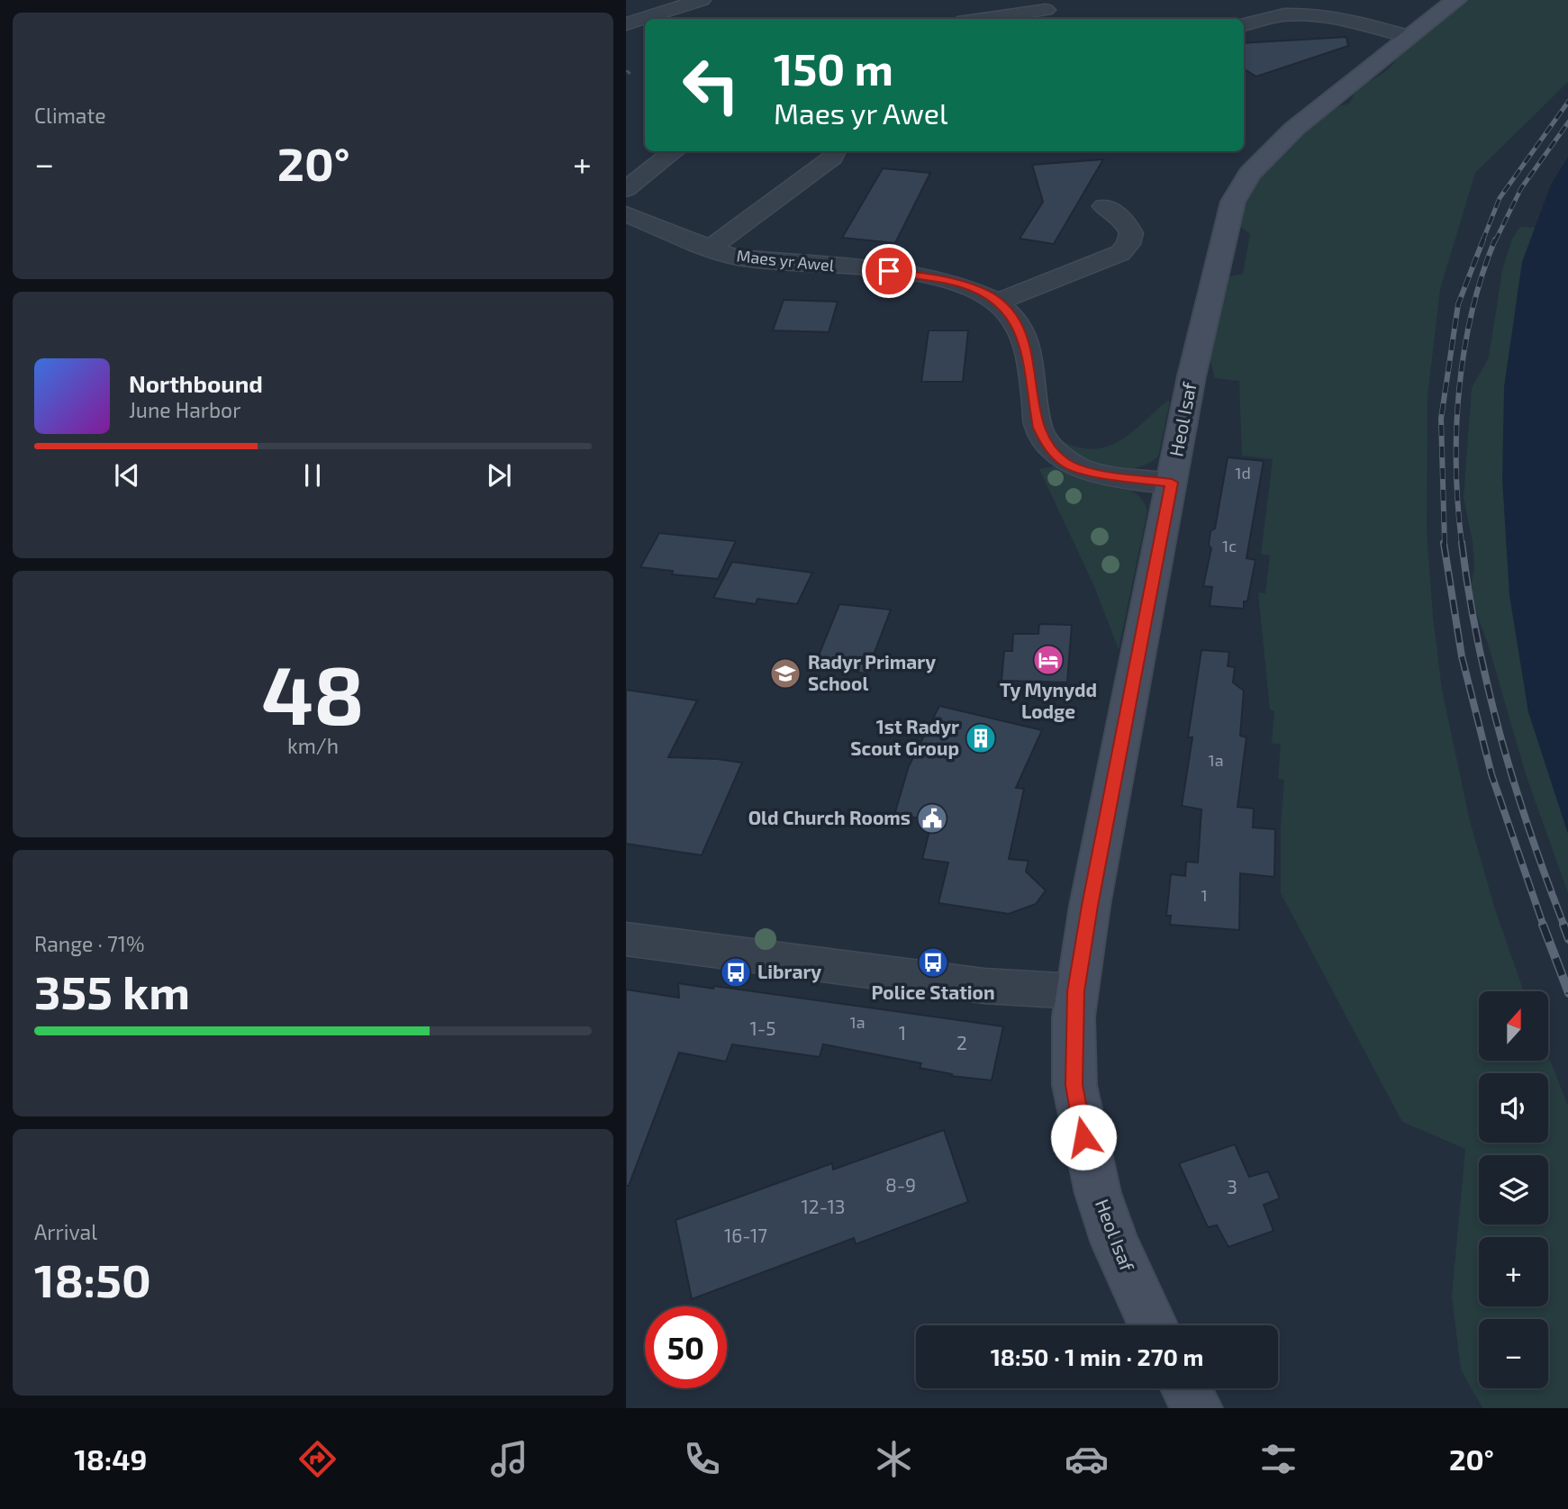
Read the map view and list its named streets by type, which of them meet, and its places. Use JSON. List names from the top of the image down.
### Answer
{
  "streets": {
    "main road": ["Heol Isaf"],
    "street": ["Maes yr Awel"]
  },
  "crossings": [
    ["Maes yr Awel", "Heol Isaf"]
  ],
  "places": {
    "hotel": ["Ty Mynydd Lodge"],
    "school or university": ["Radyr Primary School"],
    "building": ["1st Radyr Scout Group"],
    "public building": ["Old Church Rooms"],
    "bus stop": ["Police Station", "Library"]
  },
  "house_numbers": [
    "1d",
    "1c",
    "1a",
    "1",
    "1a",
    "1-5",
    "1",
    "2",
    "8-9",
    "3",
    "12-13",
    "16-17"
  ],
  "north": "top",
  "page": {
    "tile": [
      "Climate",
      ["48", "km/h"],
      ["Range · 71%", "355 km"],
      ["Arrival", "18:50"]
    ],
    "turn": ["150 m", "Maes yr Awel"],
    "heat": ["−", "20°", "+"],
    "song": ["Northbound", "June Harbor"],
    "map_buttons": ["+", "−"],
    "limit": "50",
    "trip": "18:50 · 1 min · 270 m",
    "tabs": ["18:49", "20°"]
  }
}
